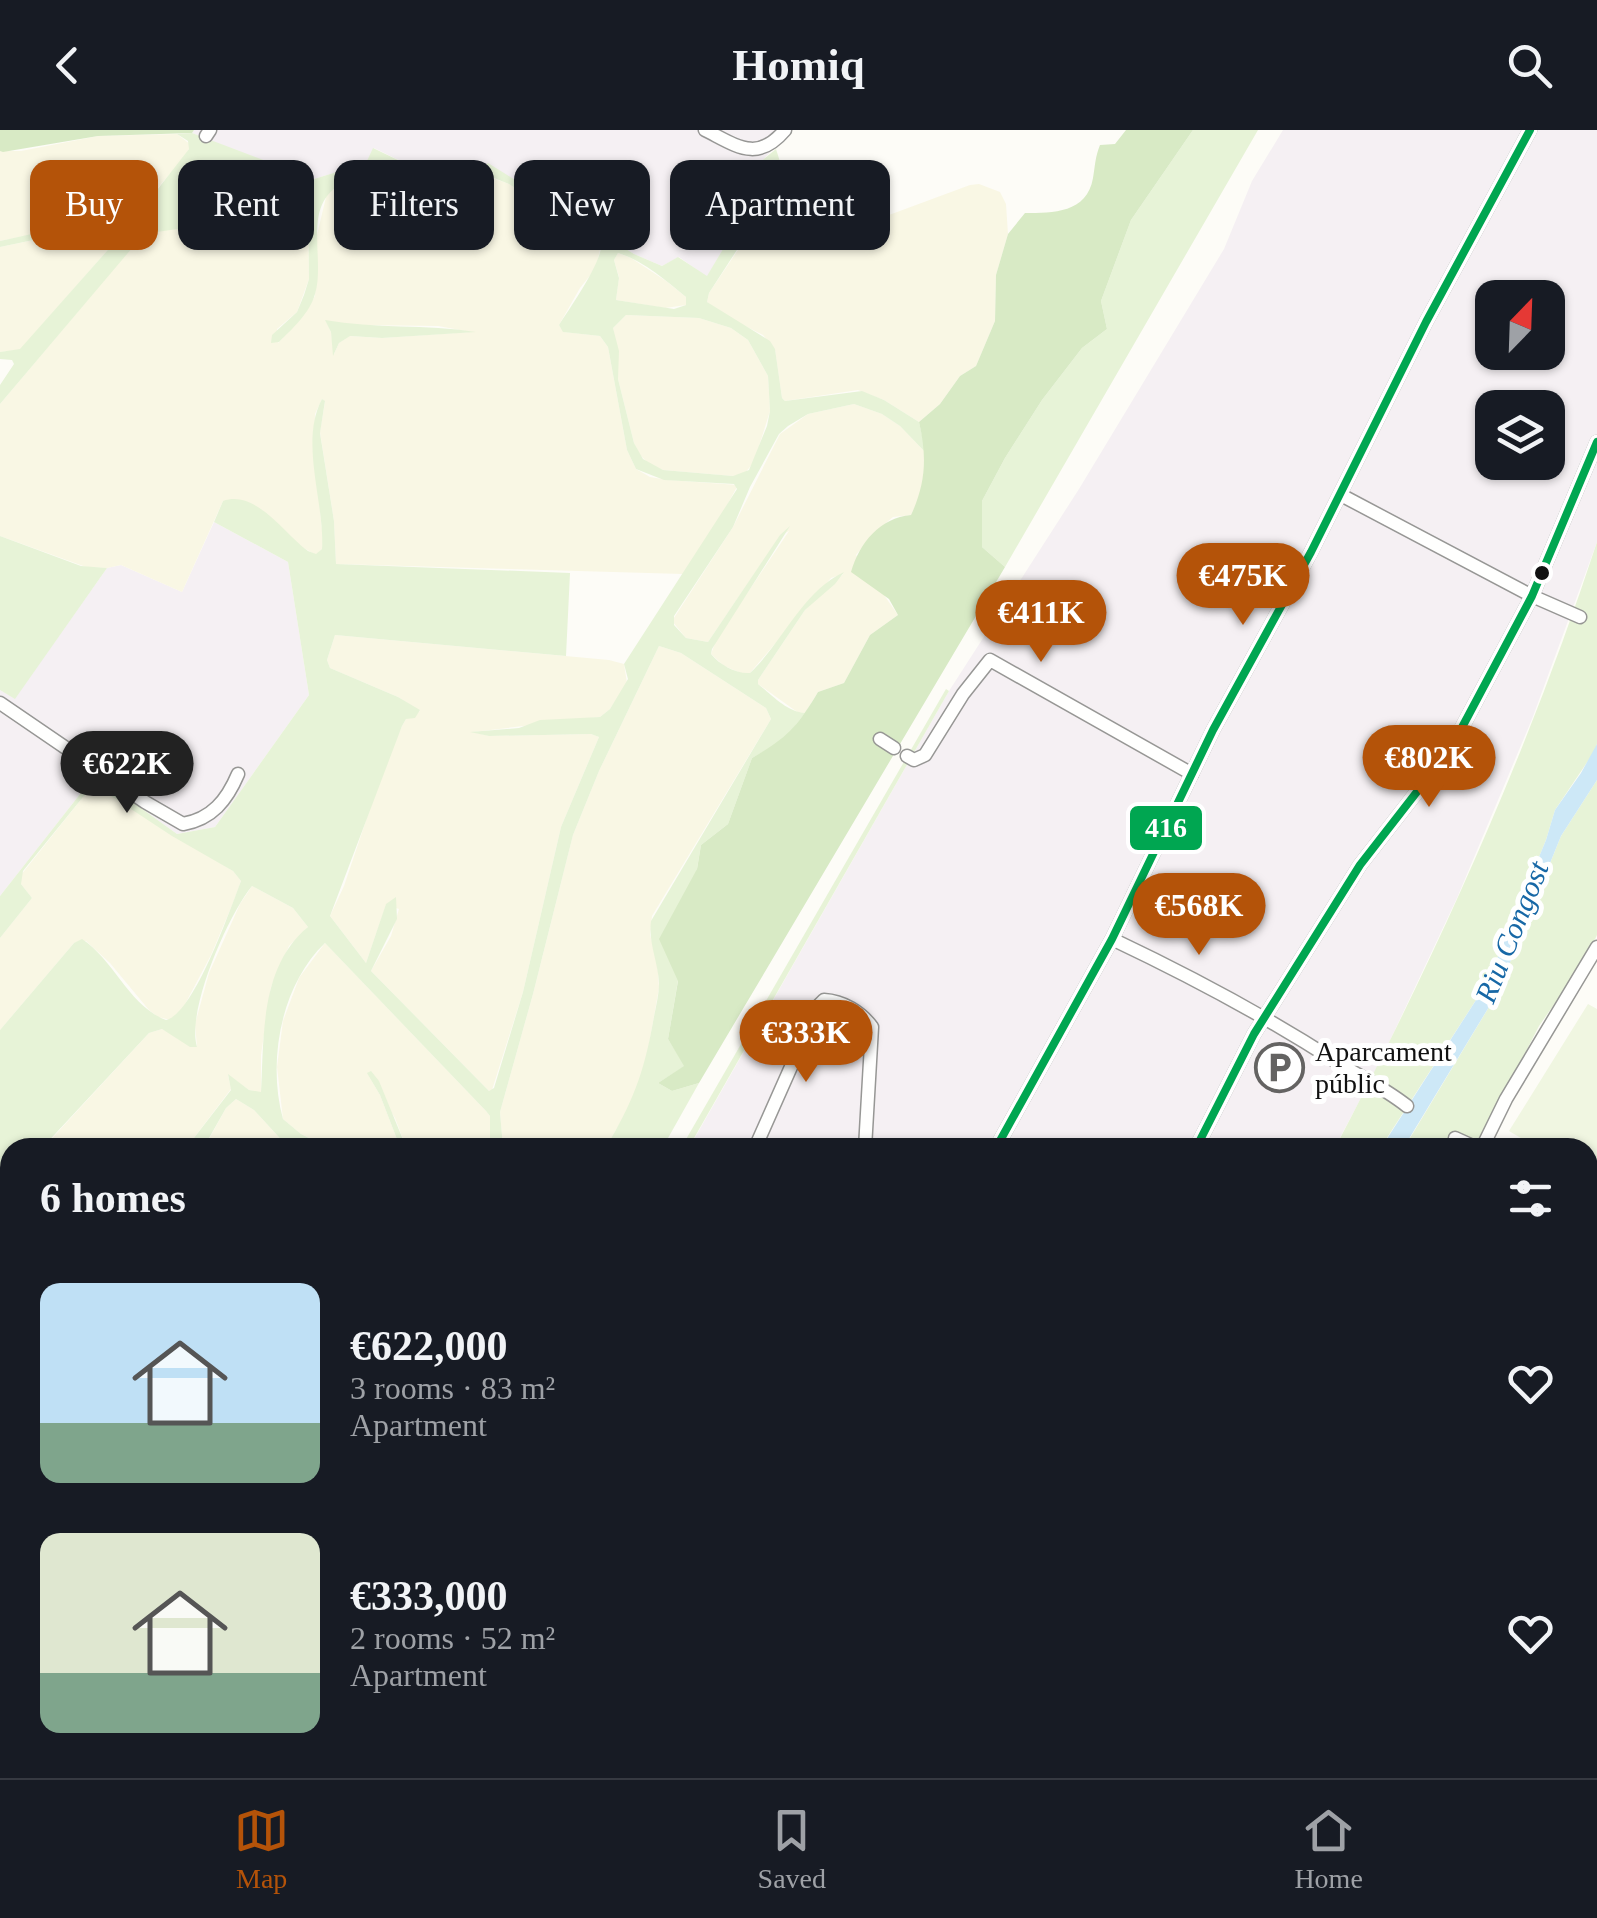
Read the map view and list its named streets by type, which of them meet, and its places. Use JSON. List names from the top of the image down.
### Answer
{
  "water": ["Riu Congost"],
  "places": {
    "parking": ["Aparcament públic"]
  },
  "lines": ["transit line 416"],
  "north": "top right",
  "page": {
    "header": "Homiq",
    "chip": [
      "Buy",
      "Rent",
      "Filters",
      "New",
      "Apartment"
    ],
    "price": [
      "€475K",
      "€411K",
      "€802K",
      "€622K",
      "€568K",
      "€333K"
    ],
    "heading": "6 homes",
    "list": [
      {
        "name": "€622,000",
        "note": "3 rooms · 83 m² · Apartment"
      },
      {
        "name": "€333,000",
        "note": "2 rooms · 52 m² · Apartment"
      }
    ],
    "tabs": ["Map", "Saved", "Home"]
  }
}
